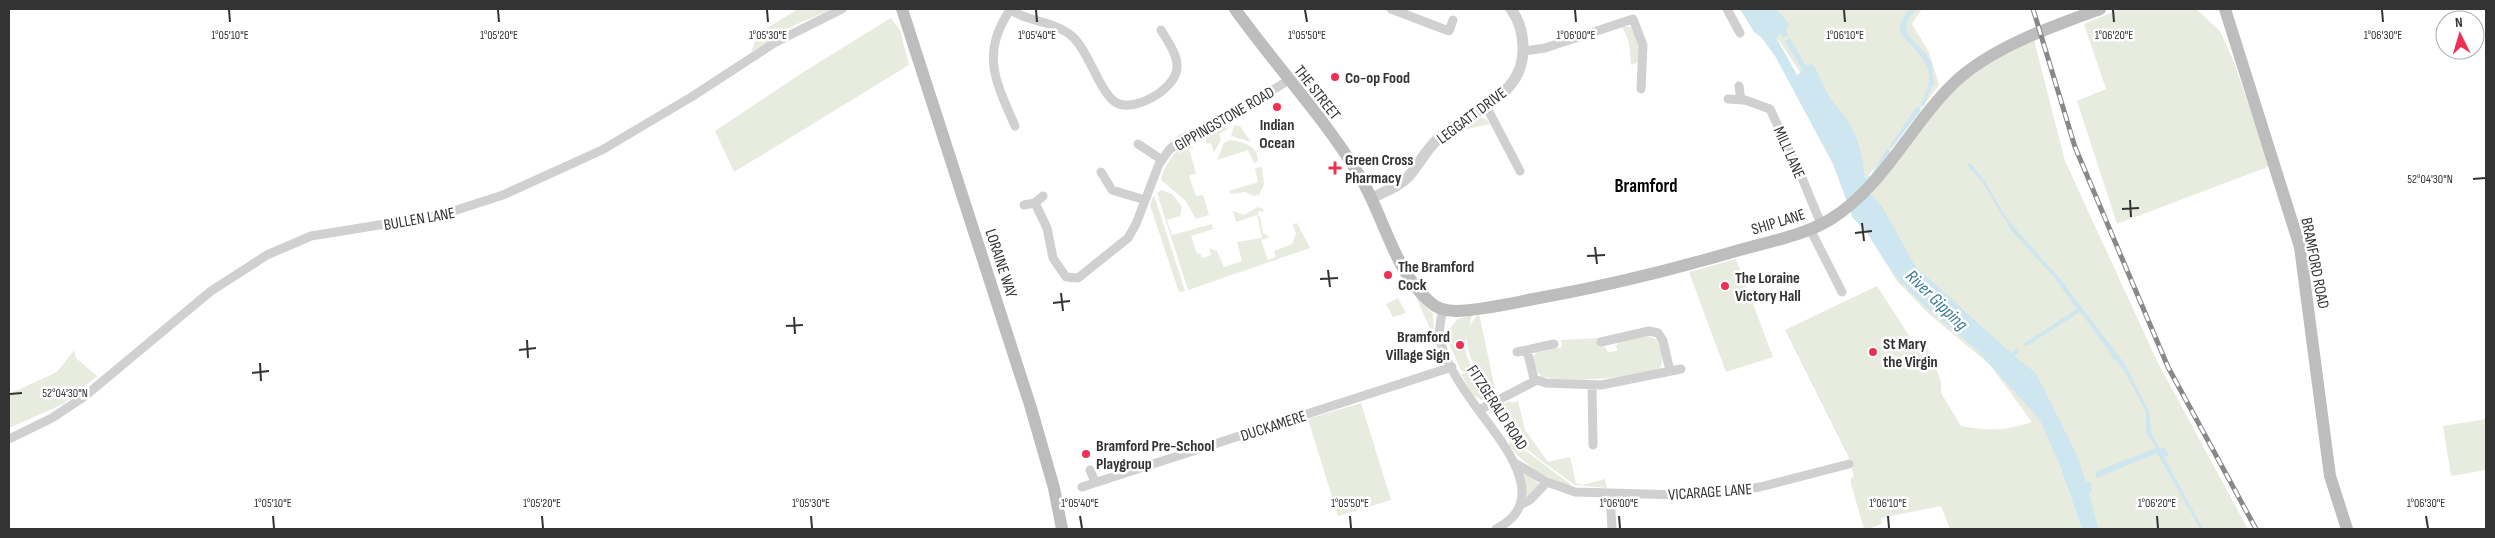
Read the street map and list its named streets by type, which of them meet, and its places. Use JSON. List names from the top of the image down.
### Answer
{
  "streets": {
    "main road": [
      "THE STREET",
      "SHIP LANE",
      "LORAINE WAY",
      "BRAMFORD ROAD"
    ],
    "street": [
      "LEGGATT DRIVE",
      "GIPPINGSTONE ROAD",
      "MILL LANE",
      "BULLEN LANE",
      "FITZGERALD ROAD",
      "DUCKAMERE",
      "VICARAGE LANE"
    ]
  },
  "crossings": [
    ["THE STREET", "LEGGATT DRIVE"],
    ["THE STREET", "GIPPINGSTONE ROAD"],
    ["MILL LANE", "SHIP LANE"],
    ["SHIP LANE", "FITZGERALD ROAD"],
    ["FITZGERALD ROAD", "DUCKAMERE"],
    ["FITZGERALD ROAD", "VICARAGE LANE"]
  ],
  "districts": ["Bramford"],
  "water": ["River Gipping"],
  "places": {
    "other": [
      "Co-op Food",
      "Indian Ocean",
      "The Bramford Cock",
      "The Loraine Victory Hall",
      "Bramford Village Sign",
      "St Mary the Virgin",
      "Bramford Pre-School Playgroup"
    ],
    "health": ["Green Cross Pharmacy"]
  },
  "north": "top",
  "coordinates": [
    "1°05'10\"E",
    "1°05'20\"E",
    "1°05'30\"E",
    "1°05'40\"E",
    "1°05'50\"E",
    "1°06'00\"E",
    "1°06'10\"E",
    "1°06'20\"E",
    "1°06'30\"E",
    "52°04'30\"N"
  ]
}
